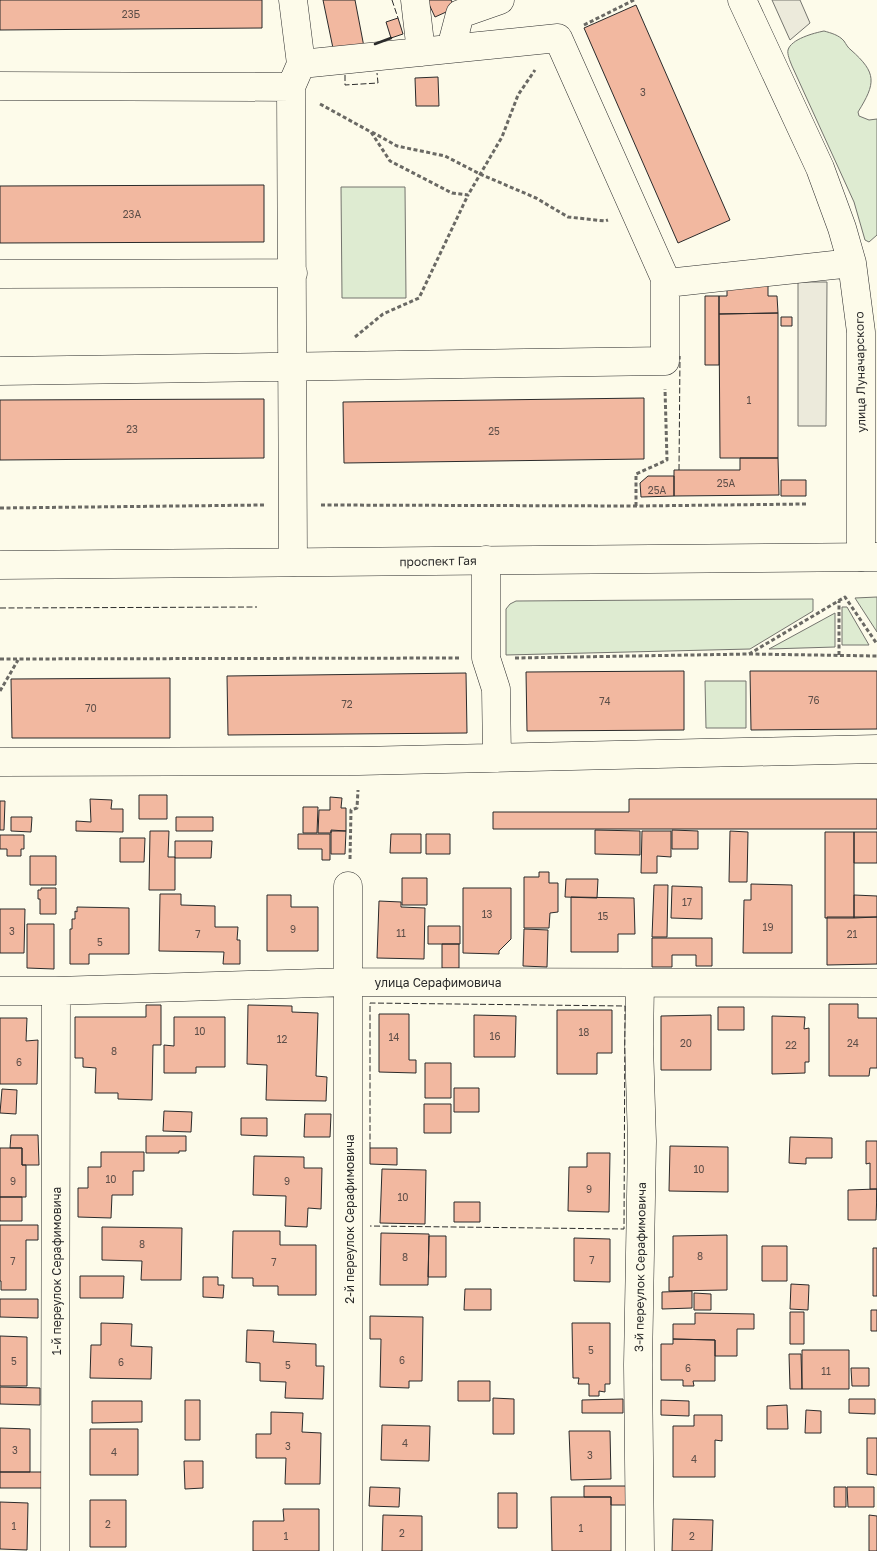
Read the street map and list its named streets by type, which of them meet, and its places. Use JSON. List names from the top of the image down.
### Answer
{
  "streets": {
    "street": [
      "улица Луначарского",
      "проспект Гая",
      "улица Серафимовича",
      "2-й переулок Серафимовича",
      "3-й переулок Серафимовича",
      "1-й переулок Серафимовича"
    ]
  },
  "crossings": [
    ["улица Луначарского", "проспект Гая"],
    ["улица Серафимовича", "2-й переулок Серафимовича"],
    ["улица Серафимовича", "3-й переулок Серафимовича"],
    ["улица Серафимовича", "1-й переулок Серафимовича"]
  ],
  "house_numbers": [
    "23Б",
    "3",
    "23А",
    "1",
    "23",
    "25",
    "25А",
    "25А",
    "76",
    "74",
    "72",
    "70",
    "17",
    "13",
    "15",
    "19",
    "9",
    "3",
    "11",
    "7",
    "21",
    "5",
    "10",
    "18",
    "16",
    "14",
    "12",
    "20",
    "24",
    "22",
    "8",
    "6",
    "10",
    "10",
    "9",
    "9",
    "9",
    "10",
    "8",
    "8",
    "8",
    "7",
    "7",
    "7",
    "5",
    "6",
    "5",
    "6",
    "5",
    "6",
    "11",
    "4",
    "3",
    "3",
    "4",
    "3",
    "4",
    "2",
    "1",
    "1",
    "2",
    "1",
    "2"
  ]
}
